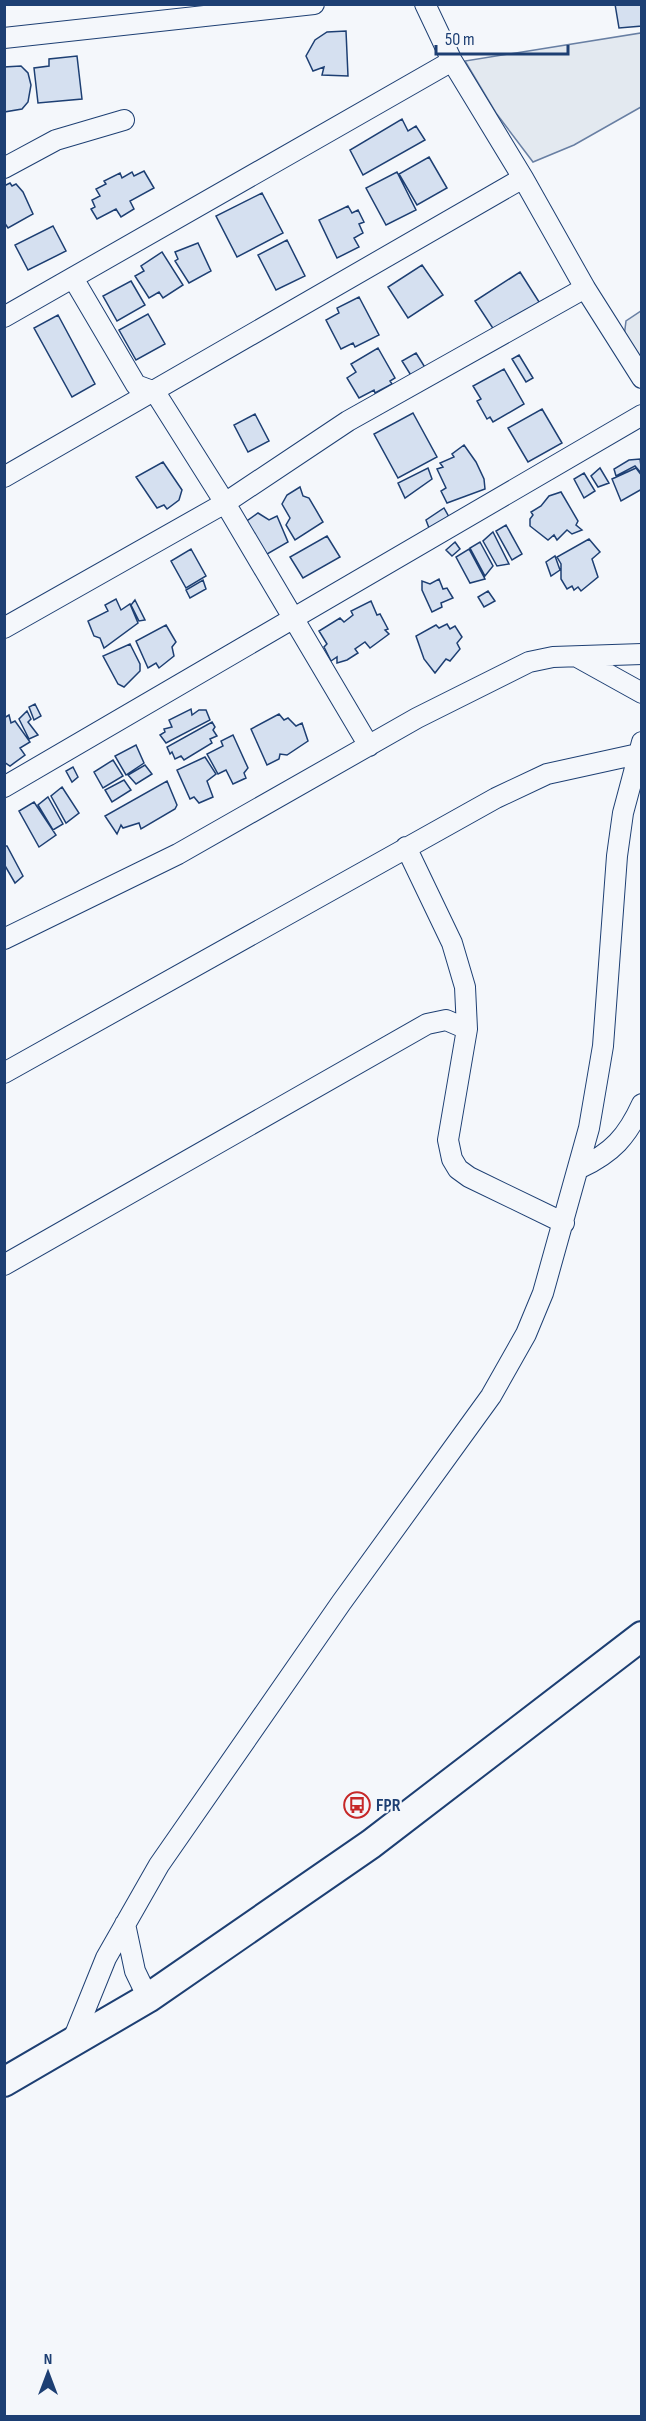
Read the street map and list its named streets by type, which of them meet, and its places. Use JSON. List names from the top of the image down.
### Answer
{
  "places": {
    "bus stop": ["FPR"]
  },
  "scale_bar": "50 m",
  "north": "top"
}
